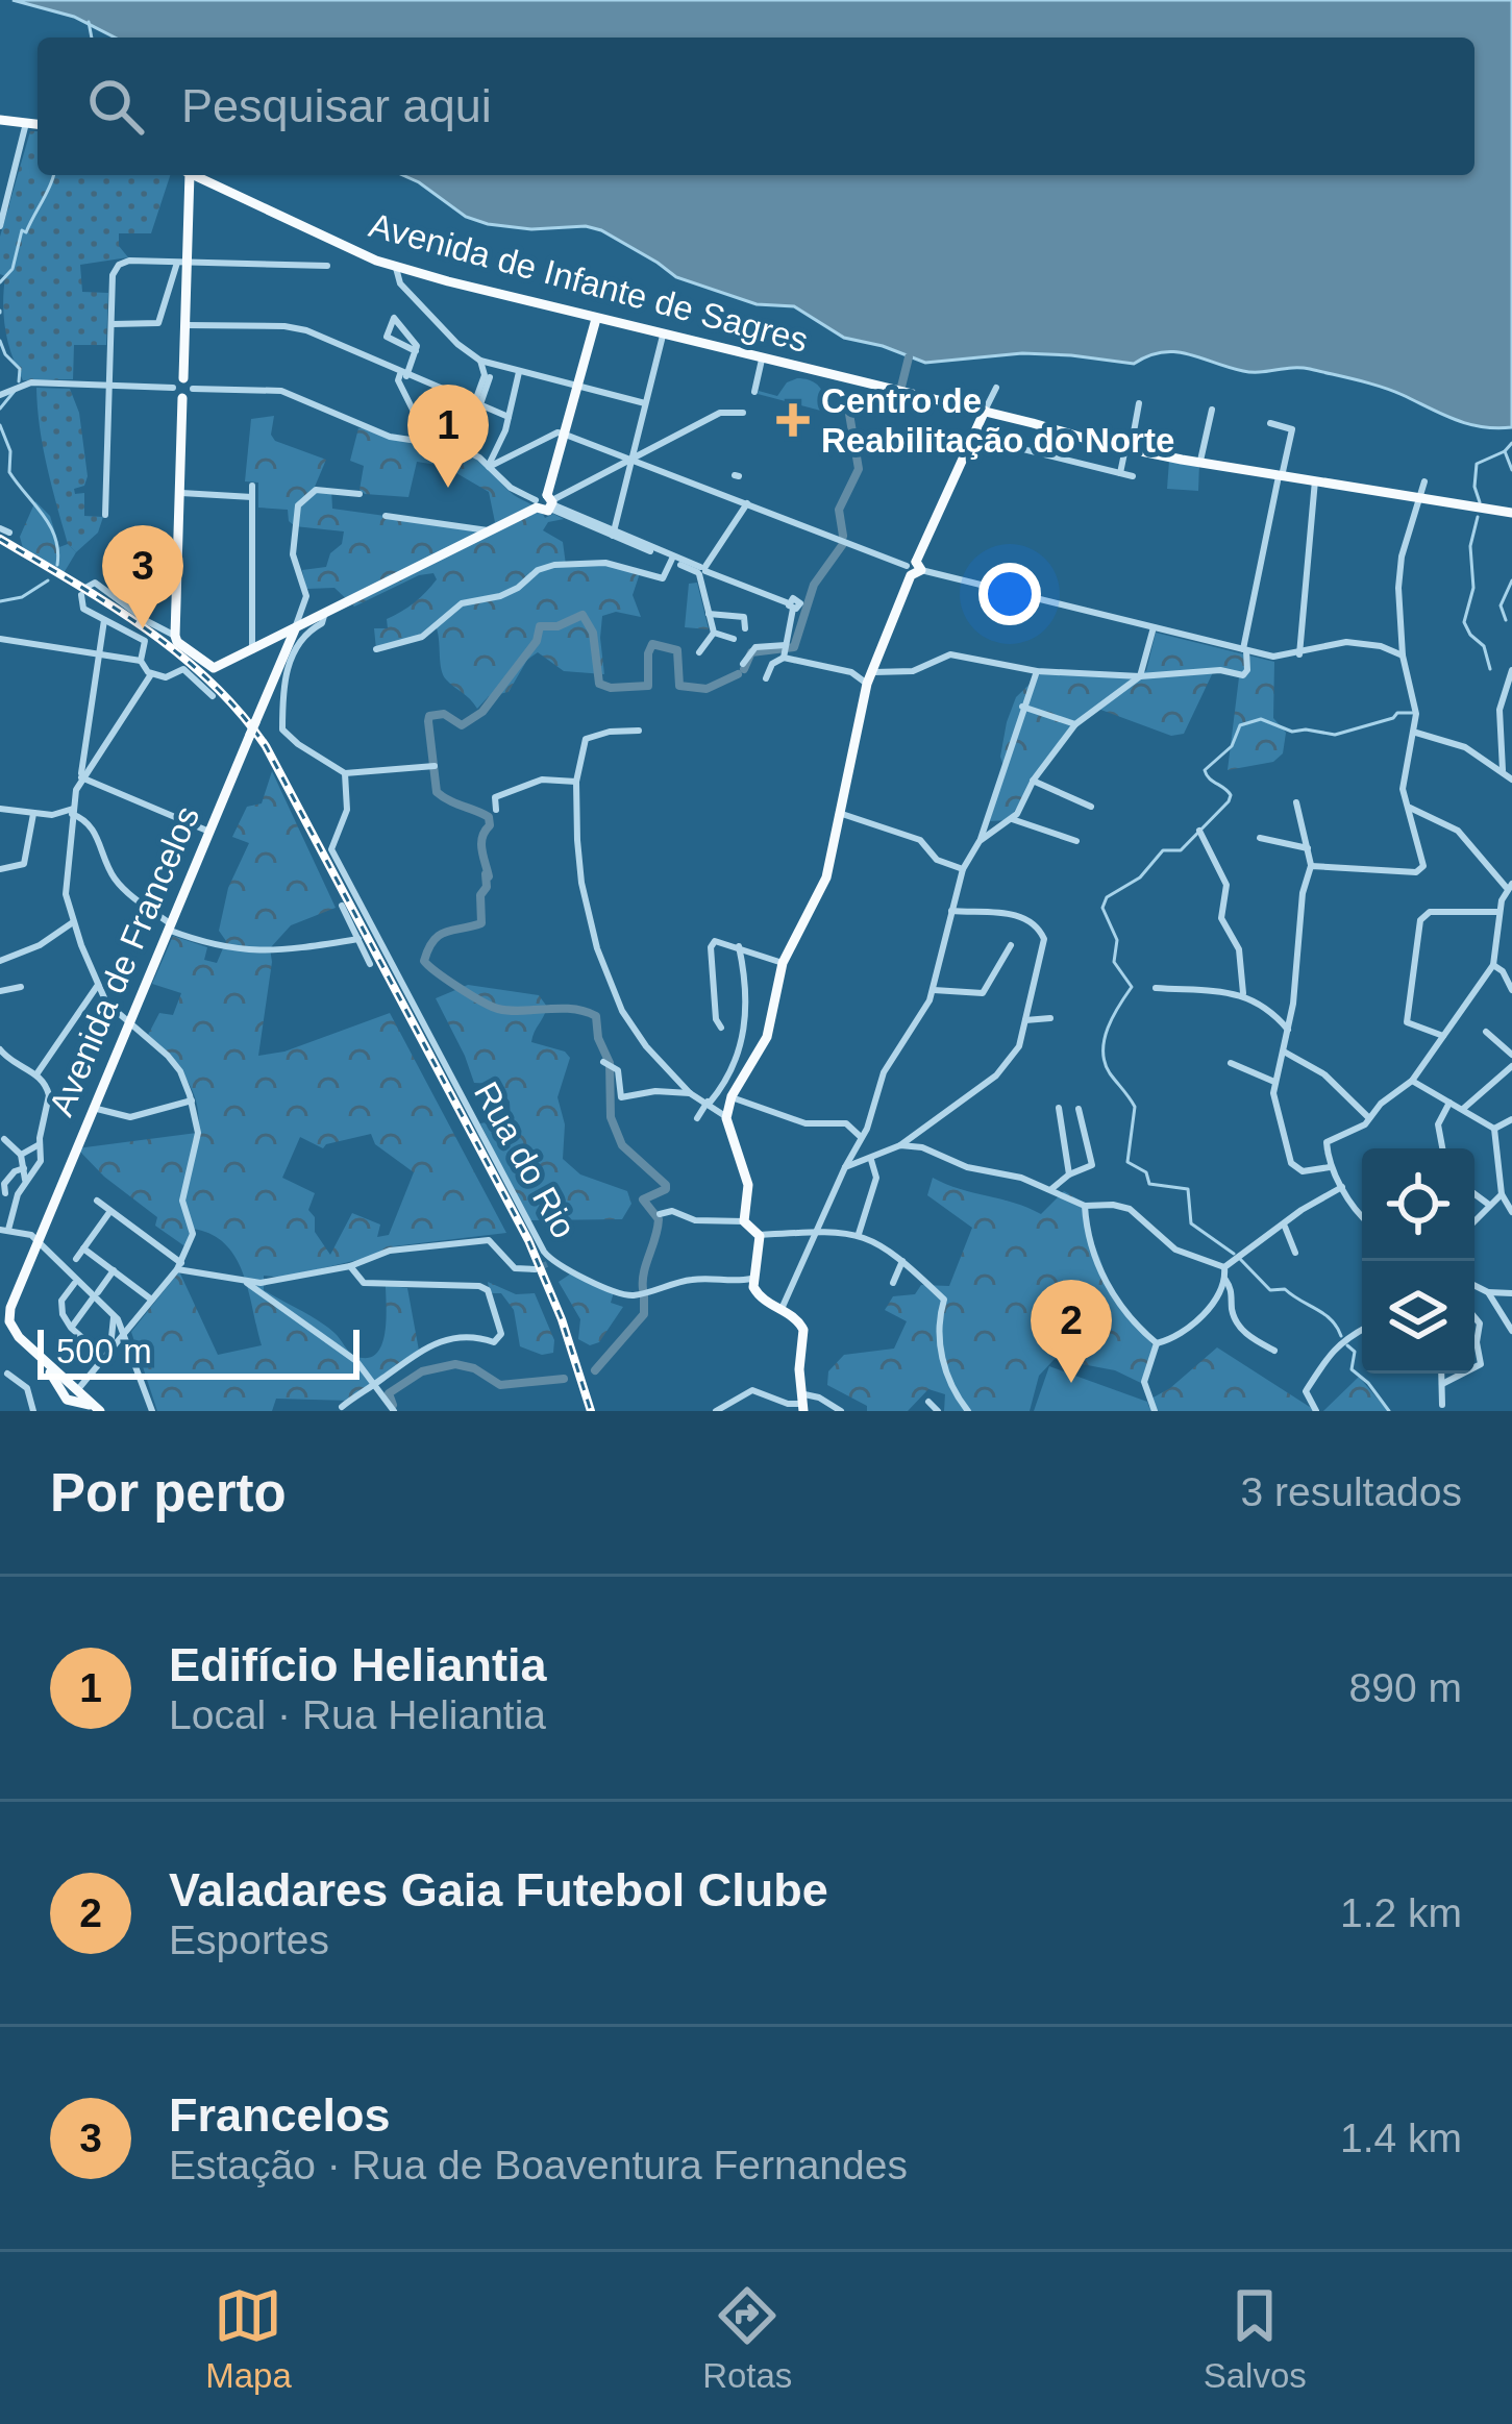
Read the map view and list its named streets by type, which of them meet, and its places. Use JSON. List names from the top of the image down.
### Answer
{
  "streets": {
    "main road": ["Avenida de Infante de Sagres", "Avenida de Francelos"],
    "street": ["Rua do Rio"]
  },
  "places": {
    "health": ["Centro de Reabilitação do Norte"]
  },
  "scale_bar": "500 m",
  "page": {
    "search": "Pesquisar aqui",
    "pins": ["1", "3", "2"],
    "scale": "500 m",
    "heading": ["Por perto", "3 resultados"],
    "list": [
      {
        "mark": "1",
        "name": "Edifício Heliantia",
        "note": "Local · Rua Heliantia",
        "value": "890 m"
      },
      {
        "mark": "2",
        "name": "Valadares Gaia Futebol Clube",
        "note": "Esportes",
        "value": "1.2 km"
      },
      {
        "mark": "3",
        "name": "Francelos",
        "note": "Estação · Rua de Boaventura Fernandes",
        "value": "1.4 km"
      }
    ],
    "nav": ["Mapa", "Rotas", "Salvos"]
  }
}
